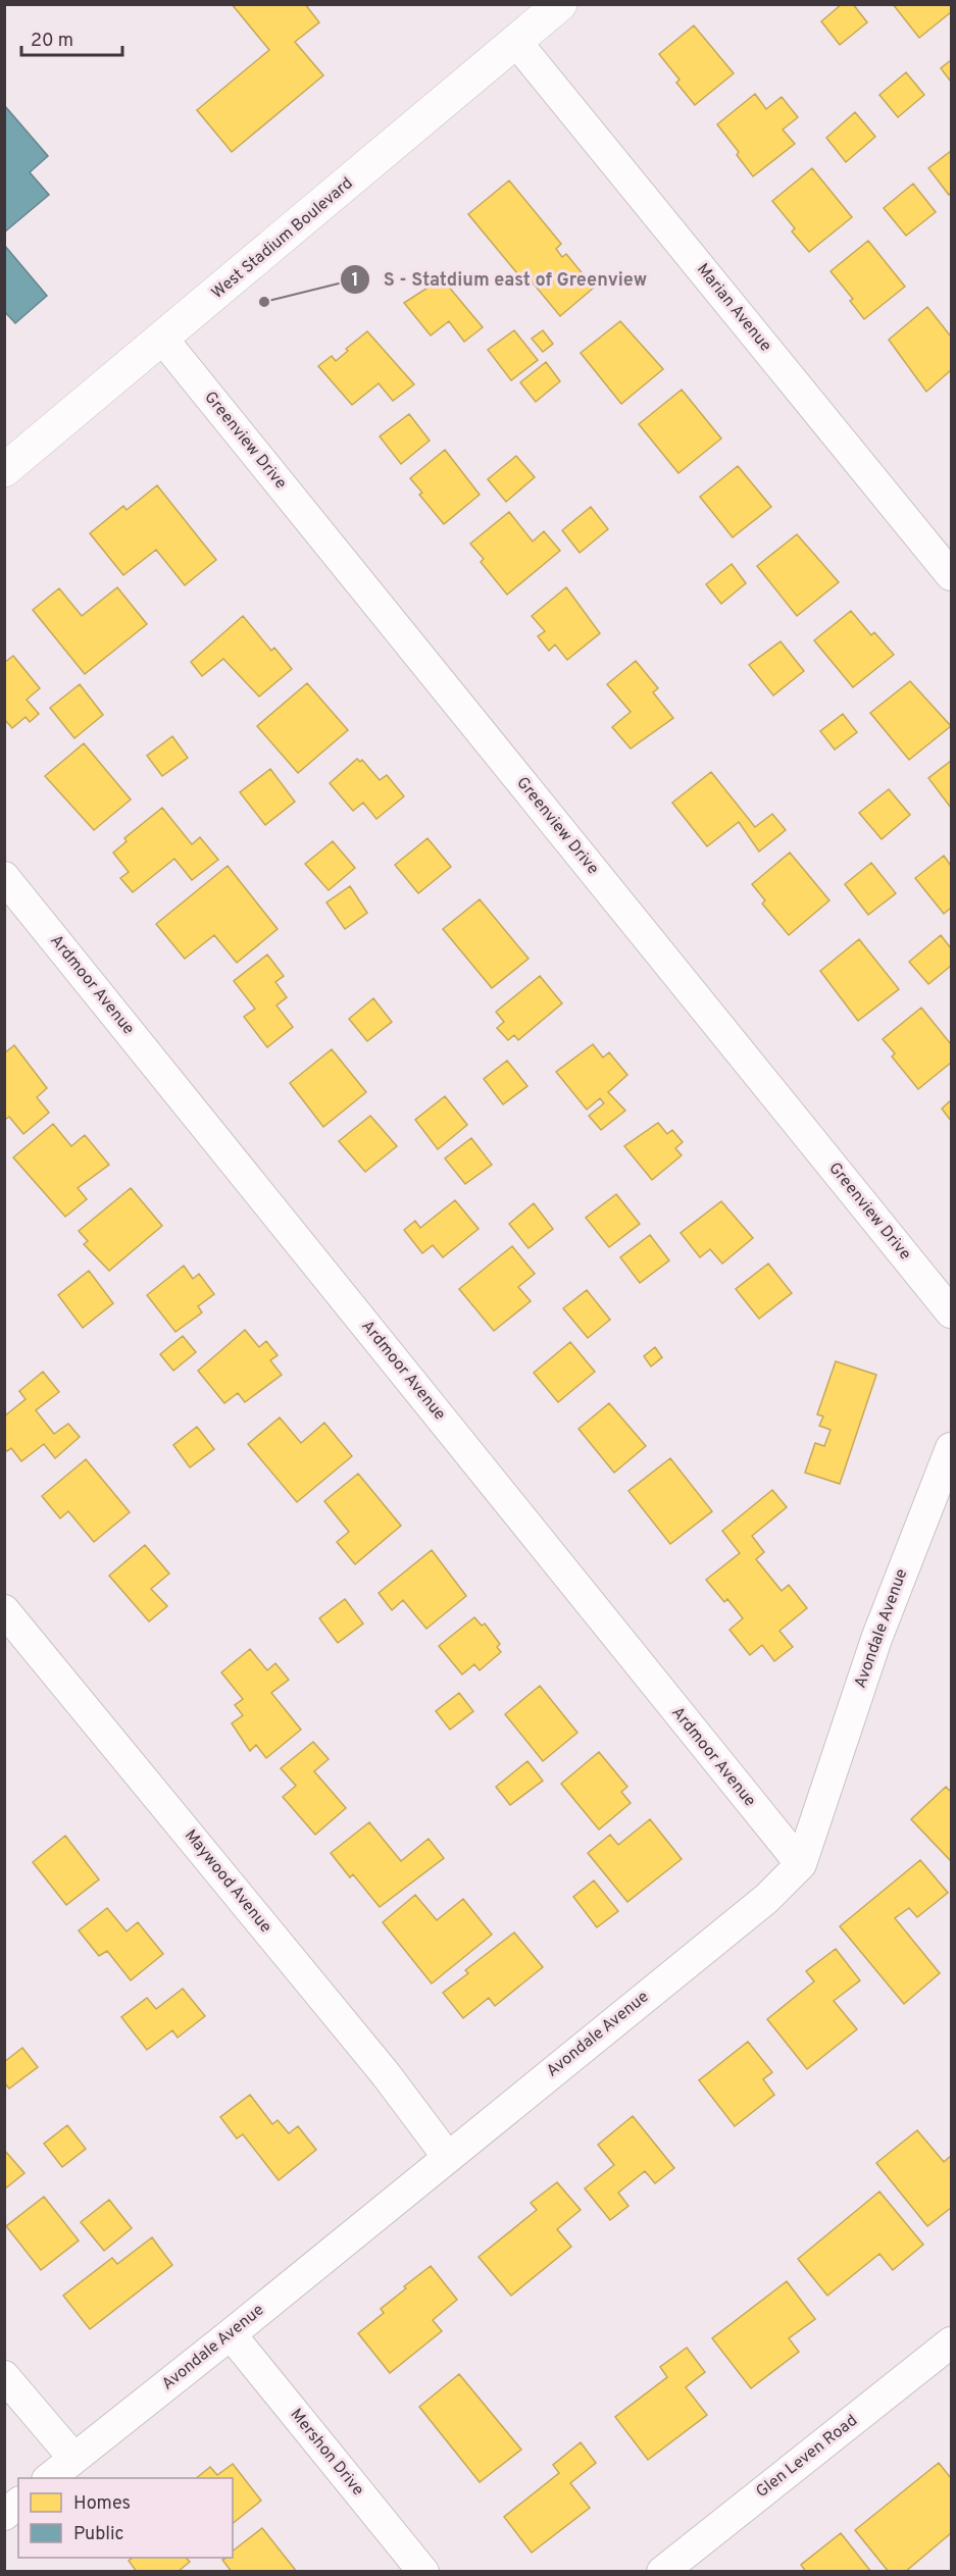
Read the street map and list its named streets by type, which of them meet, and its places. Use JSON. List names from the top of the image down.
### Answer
{
  "streets": {
    "main road": ["West Stadium Boulevard"],
    "street": [
      "Marian Avenue",
      "Greenview Drive",
      "Ardmoor Avenue",
      "Avondale Avenue",
      "Maywood Avenue",
      "Mershon Drive",
      "Glen Leven Road"
    ]
  },
  "crossings": [
    ["West Stadium Boulevard", "Marian Avenue"],
    ["West Stadium Boulevard", "Greenview Drive"],
    ["Ardmoor Avenue", "Avondale Avenue"],
    ["Avondale Avenue", "Maywood Avenue"],
    ["Avondale Avenue", "Mershon Drive"]
  ],
  "places": ["S - Statdium east of Greenview"],
  "legend": ["Homes", "Public"],
  "scale_bar": "20 m"
}
